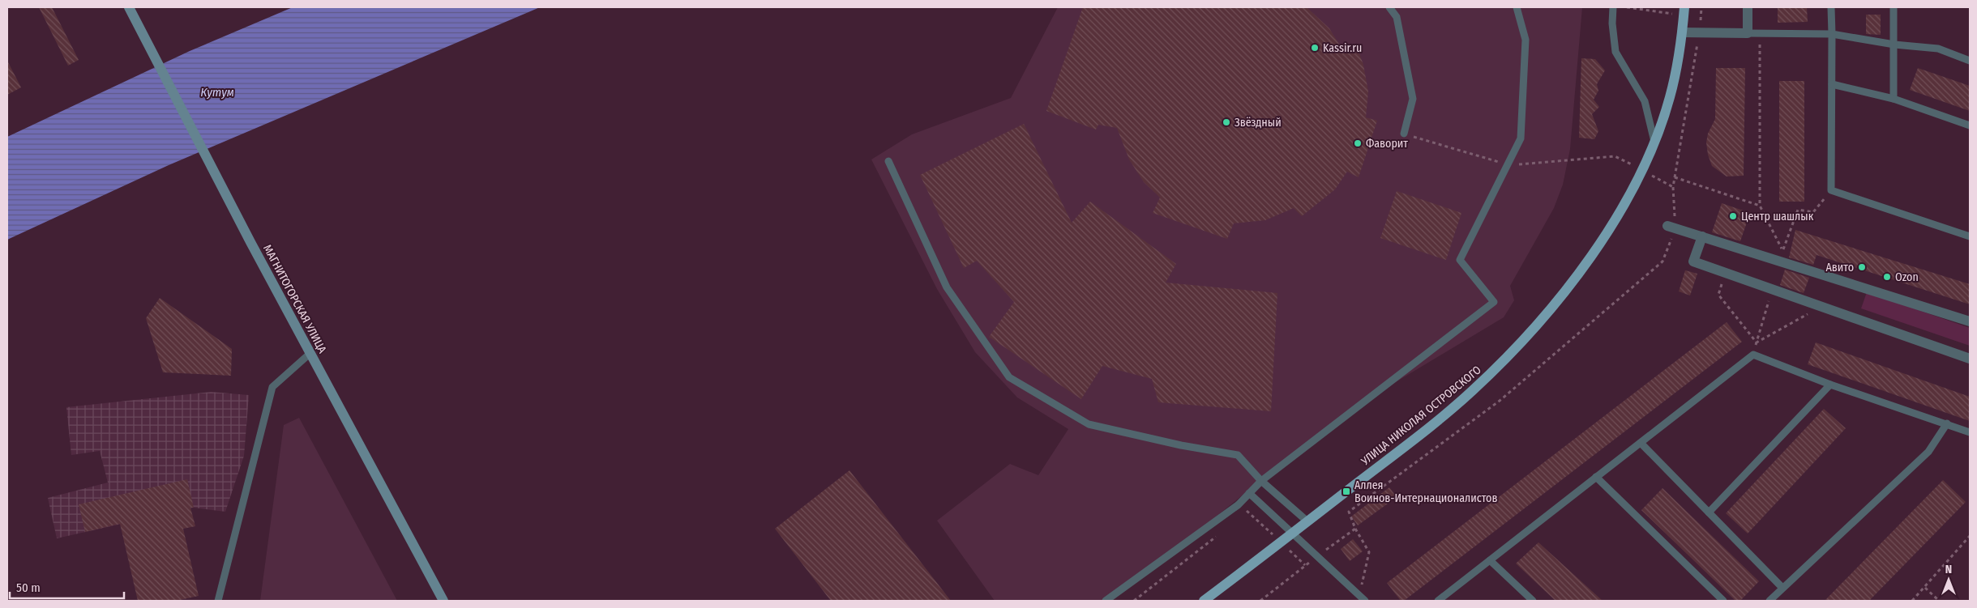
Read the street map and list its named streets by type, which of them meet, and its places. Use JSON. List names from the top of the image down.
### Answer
{
  "streets": {
    "main road": ["МАГНИТОГОРСКАЯ УЛИЦА", "УЛИЦА НИКОЛАЯ ОСТРОВСКОГО"]
  },
  "water": ["Кутум"],
  "places": {
    "other": [
      "Kassir.ru",
      "Звёздный",
      "Фаворит",
      "Центр шашлык",
      "Авито",
      "Ozon"
    ],
    "transit": ["Аллея Воинов-Интернационалистов"]
  },
  "scale_bar": "50 m",
  "north": "top"
}
